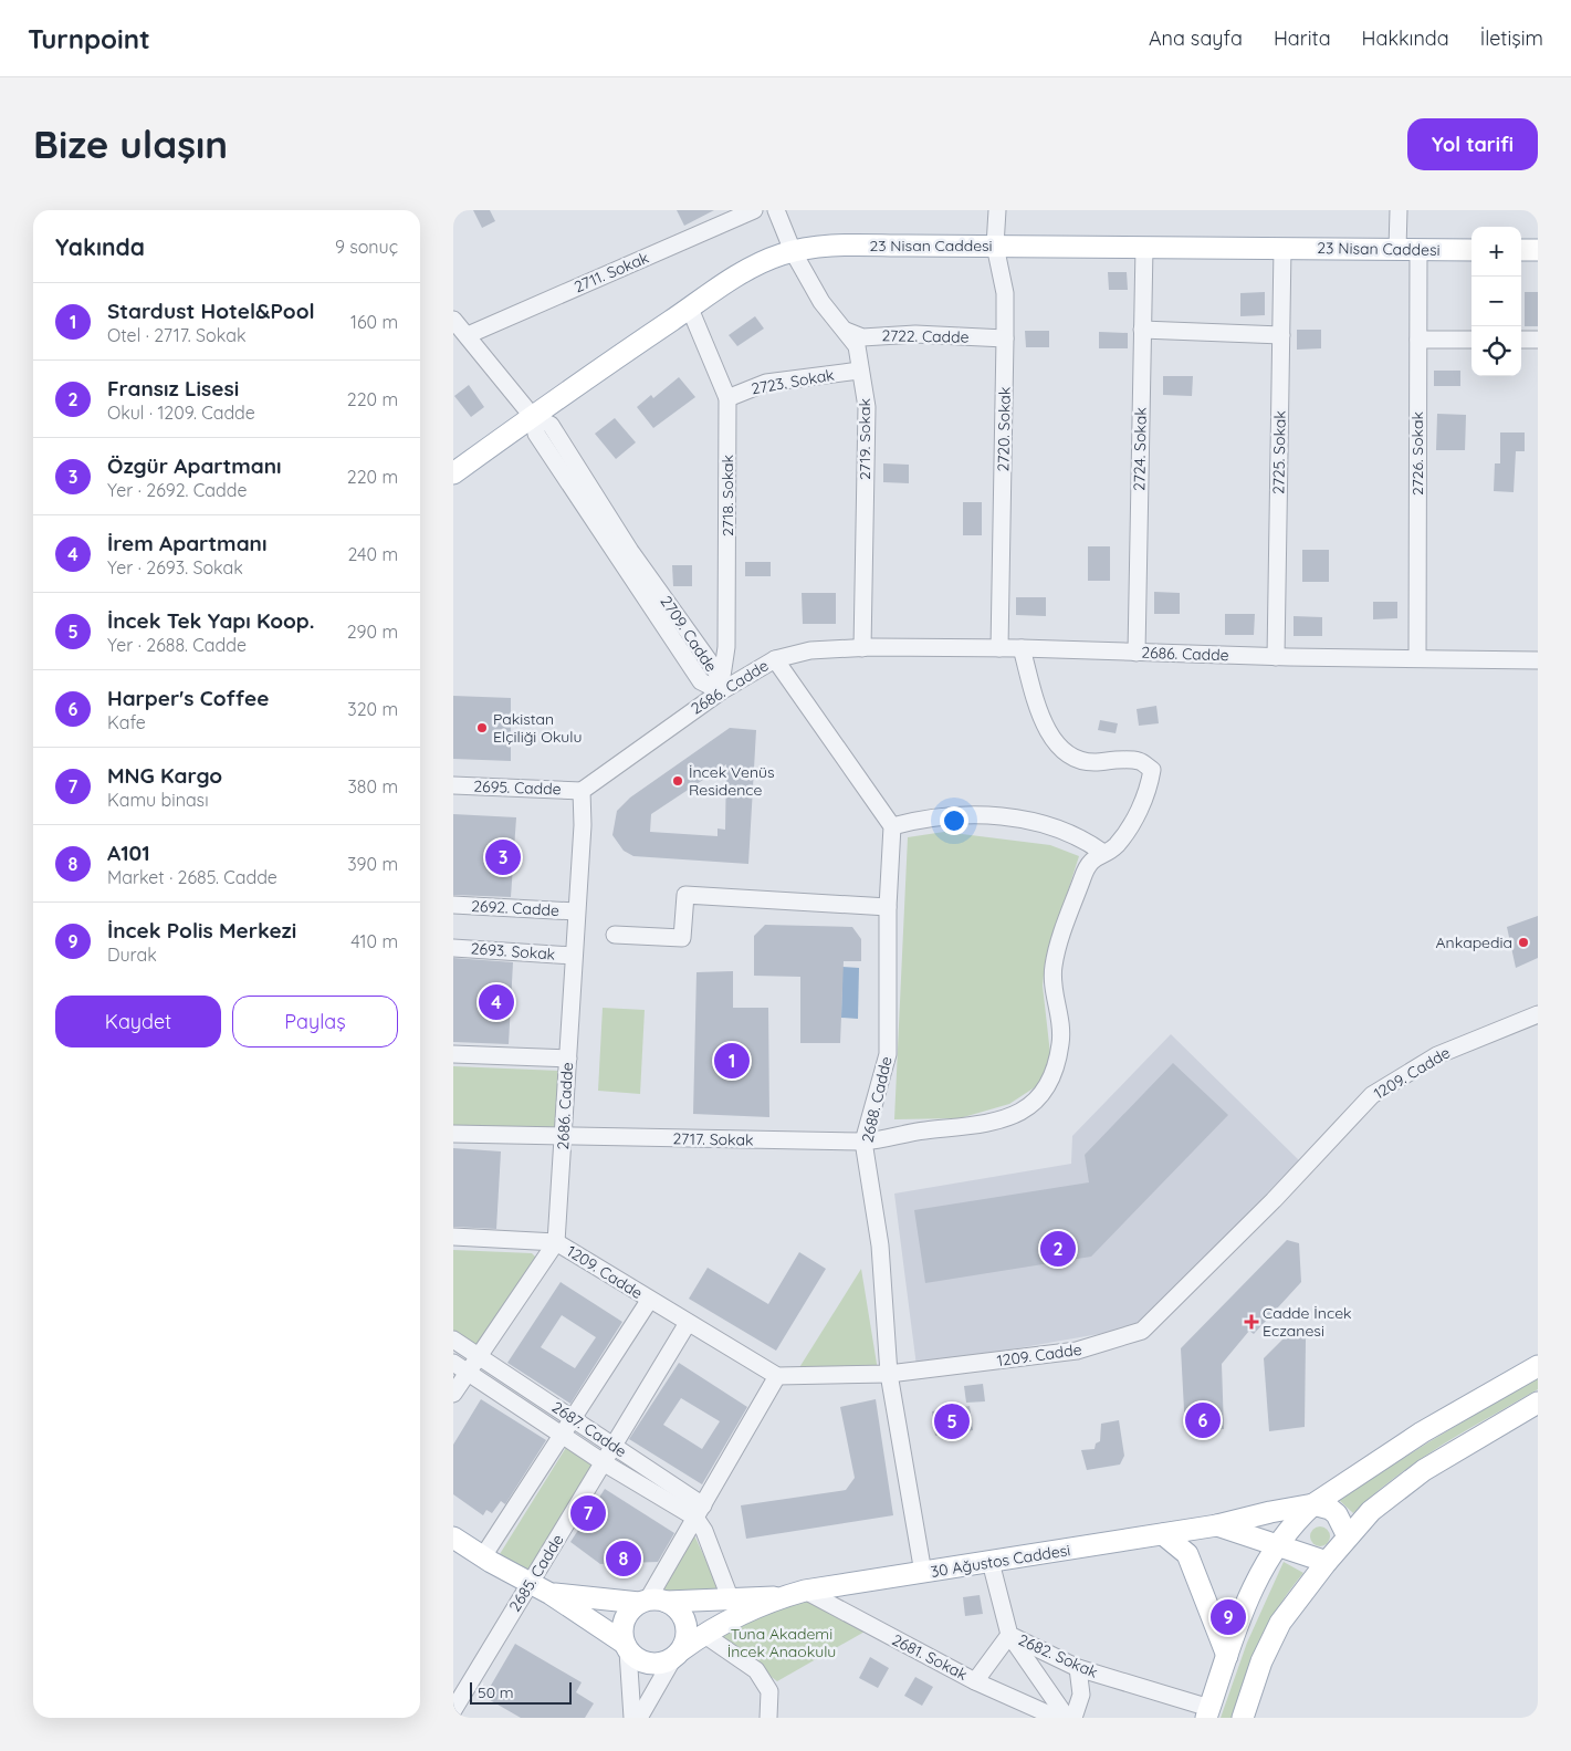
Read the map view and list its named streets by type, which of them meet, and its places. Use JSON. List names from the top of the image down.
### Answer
{
  "streets": {
    "main road": ["23 Nisan Caddesi", "30 Ağustos Caddesi"],
    "street": [
      "2711. Sokak",
      "2722. Cadde",
      "2723. Sokak",
      "2720. Sokak",
      "2719. Sokak",
      "2724. Sokak",
      "2725. Sokak",
      "2726. Sokak",
      "2718. Sokak",
      "2709. Cadde",
      "2686. Cadde",
      "2695. Cadde",
      "2692. Cadde",
      "2693. Sokak",
      "1209. Cadde",
      "2688. Cadde",
      "2717. Sokak",
      "2687. Cadde",
      "2685. Cadde",
      "2682. Sokak",
      "2681. Sokak"
    ]
  },
  "crossings": [
    ["23 Nisan Caddesi", "2720. Sokak"],
    ["23 Nisan Caddesi", "2719. Sokak"],
    ["23 Nisan Caddesi", "2724. Sokak"],
    ["23 Nisan Caddesi", "2725. Sokak"],
    ["23 Nisan Caddesi", "2726. Sokak"],
    ["23 Nisan Caddesi", "2718. Sokak"],
    ["23 Nisan Caddesi", "2709. Cadde"],
    ["2711. Sokak", "2709. Cadde"],
    ["2722. Cadde", "2720. Sokak"],
    ["2722. Cadde", "2719. Sokak"],
    ["2723. Sokak", "2719. Sokak"],
    ["2723. Sokak", "2718. Sokak"],
    ["2720. Sokak", "2686. Cadde"],
    ["2719. Sokak", "2686. Cadde"],
    ["2724. Sokak", "2686. Cadde"],
    ["2725. Sokak", "2686. Cadde"],
    ["2726. Sokak", "2686. Cadde"],
    ["2718. Sokak", "2709. Cadde"],
    ["2718. Sokak", "2686. Cadde"],
    ["2709. Cadde", "2686. Cadde"],
    ["2686. Cadde", "2695. Cadde"],
    ["2686. Cadde", "2692. Cadde"],
    ["2686. Cadde", "2693. Sokak"],
    ["2686. Cadde", "1209. Cadde"],
    ["2686. Cadde", "2717. Sokak"],
    ["1209. Cadde", "2688. Cadde"],
    ["1209. Cadde", "2685. Cadde"],
    ["2688. Cadde", "2717. Sokak"],
    ["2688. Cadde", "30 Ağustos Caddesi"],
    ["2687. Cadde", "2685. Cadde"],
    ["30 Ağustos Caddesi", "2682. Sokak"],
    ["30 Ağustos Caddesi", "2681. Sokak"]
  ],
  "parks": ["Tuna Akademi İncek Anaokulu"],
  "places": {
    "other": ["Pakistan Elçiliği Okulu", "İncek Venüs Residence", "Ankapedia"],
    "health": ["Cadde İncek Eczanesi"]
  },
  "scale_bar": "50 m",
  "page": {
    "header": "Turnpoint",
    "nav": [
      "Ana sayfa",
      "Harita",
      "Hakkında",
      "İletişim"
    ],
    "buttons": [
      "Yol tarifi",
      ["Kaydet", "Paylaş"]
    ],
    "title": "Bize ulaşın",
    "heading": ["Yakında", "9 sonuç"],
    "map_buttons": ["+", "−"],
    "list": [
      {
        "mark": "1",
        "name": "Stardust Hotel&Pool",
        "note": "Otel · 2717. Sokak",
        "value": "160 m"
      },
      {
        "mark": "2",
        "name": "Fransız Lisesi",
        "note": "Okul · 1209. Cadde",
        "value": "220 m"
      },
      {
        "mark": "3",
        "name": "Özgür Apartmanı",
        "note": "Yer · 2692. Cadde",
        "value": "220 m"
      },
      {
        "mark": "4",
        "name": "İrem Apartmanı",
        "note": "Yer · 2693. Sokak",
        "value": "240 m"
      },
      {
        "mark": "5",
        "name": "İncek Tek Yapı Koop.",
        "note": "Yer · 2688. Cadde",
        "value": "290 m"
      },
      {
        "mark": "6",
        "name": "Harper's Coffee",
        "note": "Kafe",
        "value": "320 m"
      },
      {
        "mark": "7",
        "name": "MNG Kargo",
        "note": "Kamu binası",
        "value": "380 m"
      },
      {
        "mark": "8",
        "name": "A101",
        "note": "Market · 2685. Cadde",
        "value": "390 m"
      },
      {
        "mark": "9",
        "name": "İncek Polis Merkezi",
        "note": "Durak",
        "value": "410 m"
      }
    ],
    "pins": [
      "3",
      "4",
      "1",
      "2",
      "6",
      "5",
      "7",
      "8",
      "9"
    ],
    "scale": "50 m"
  }
}
